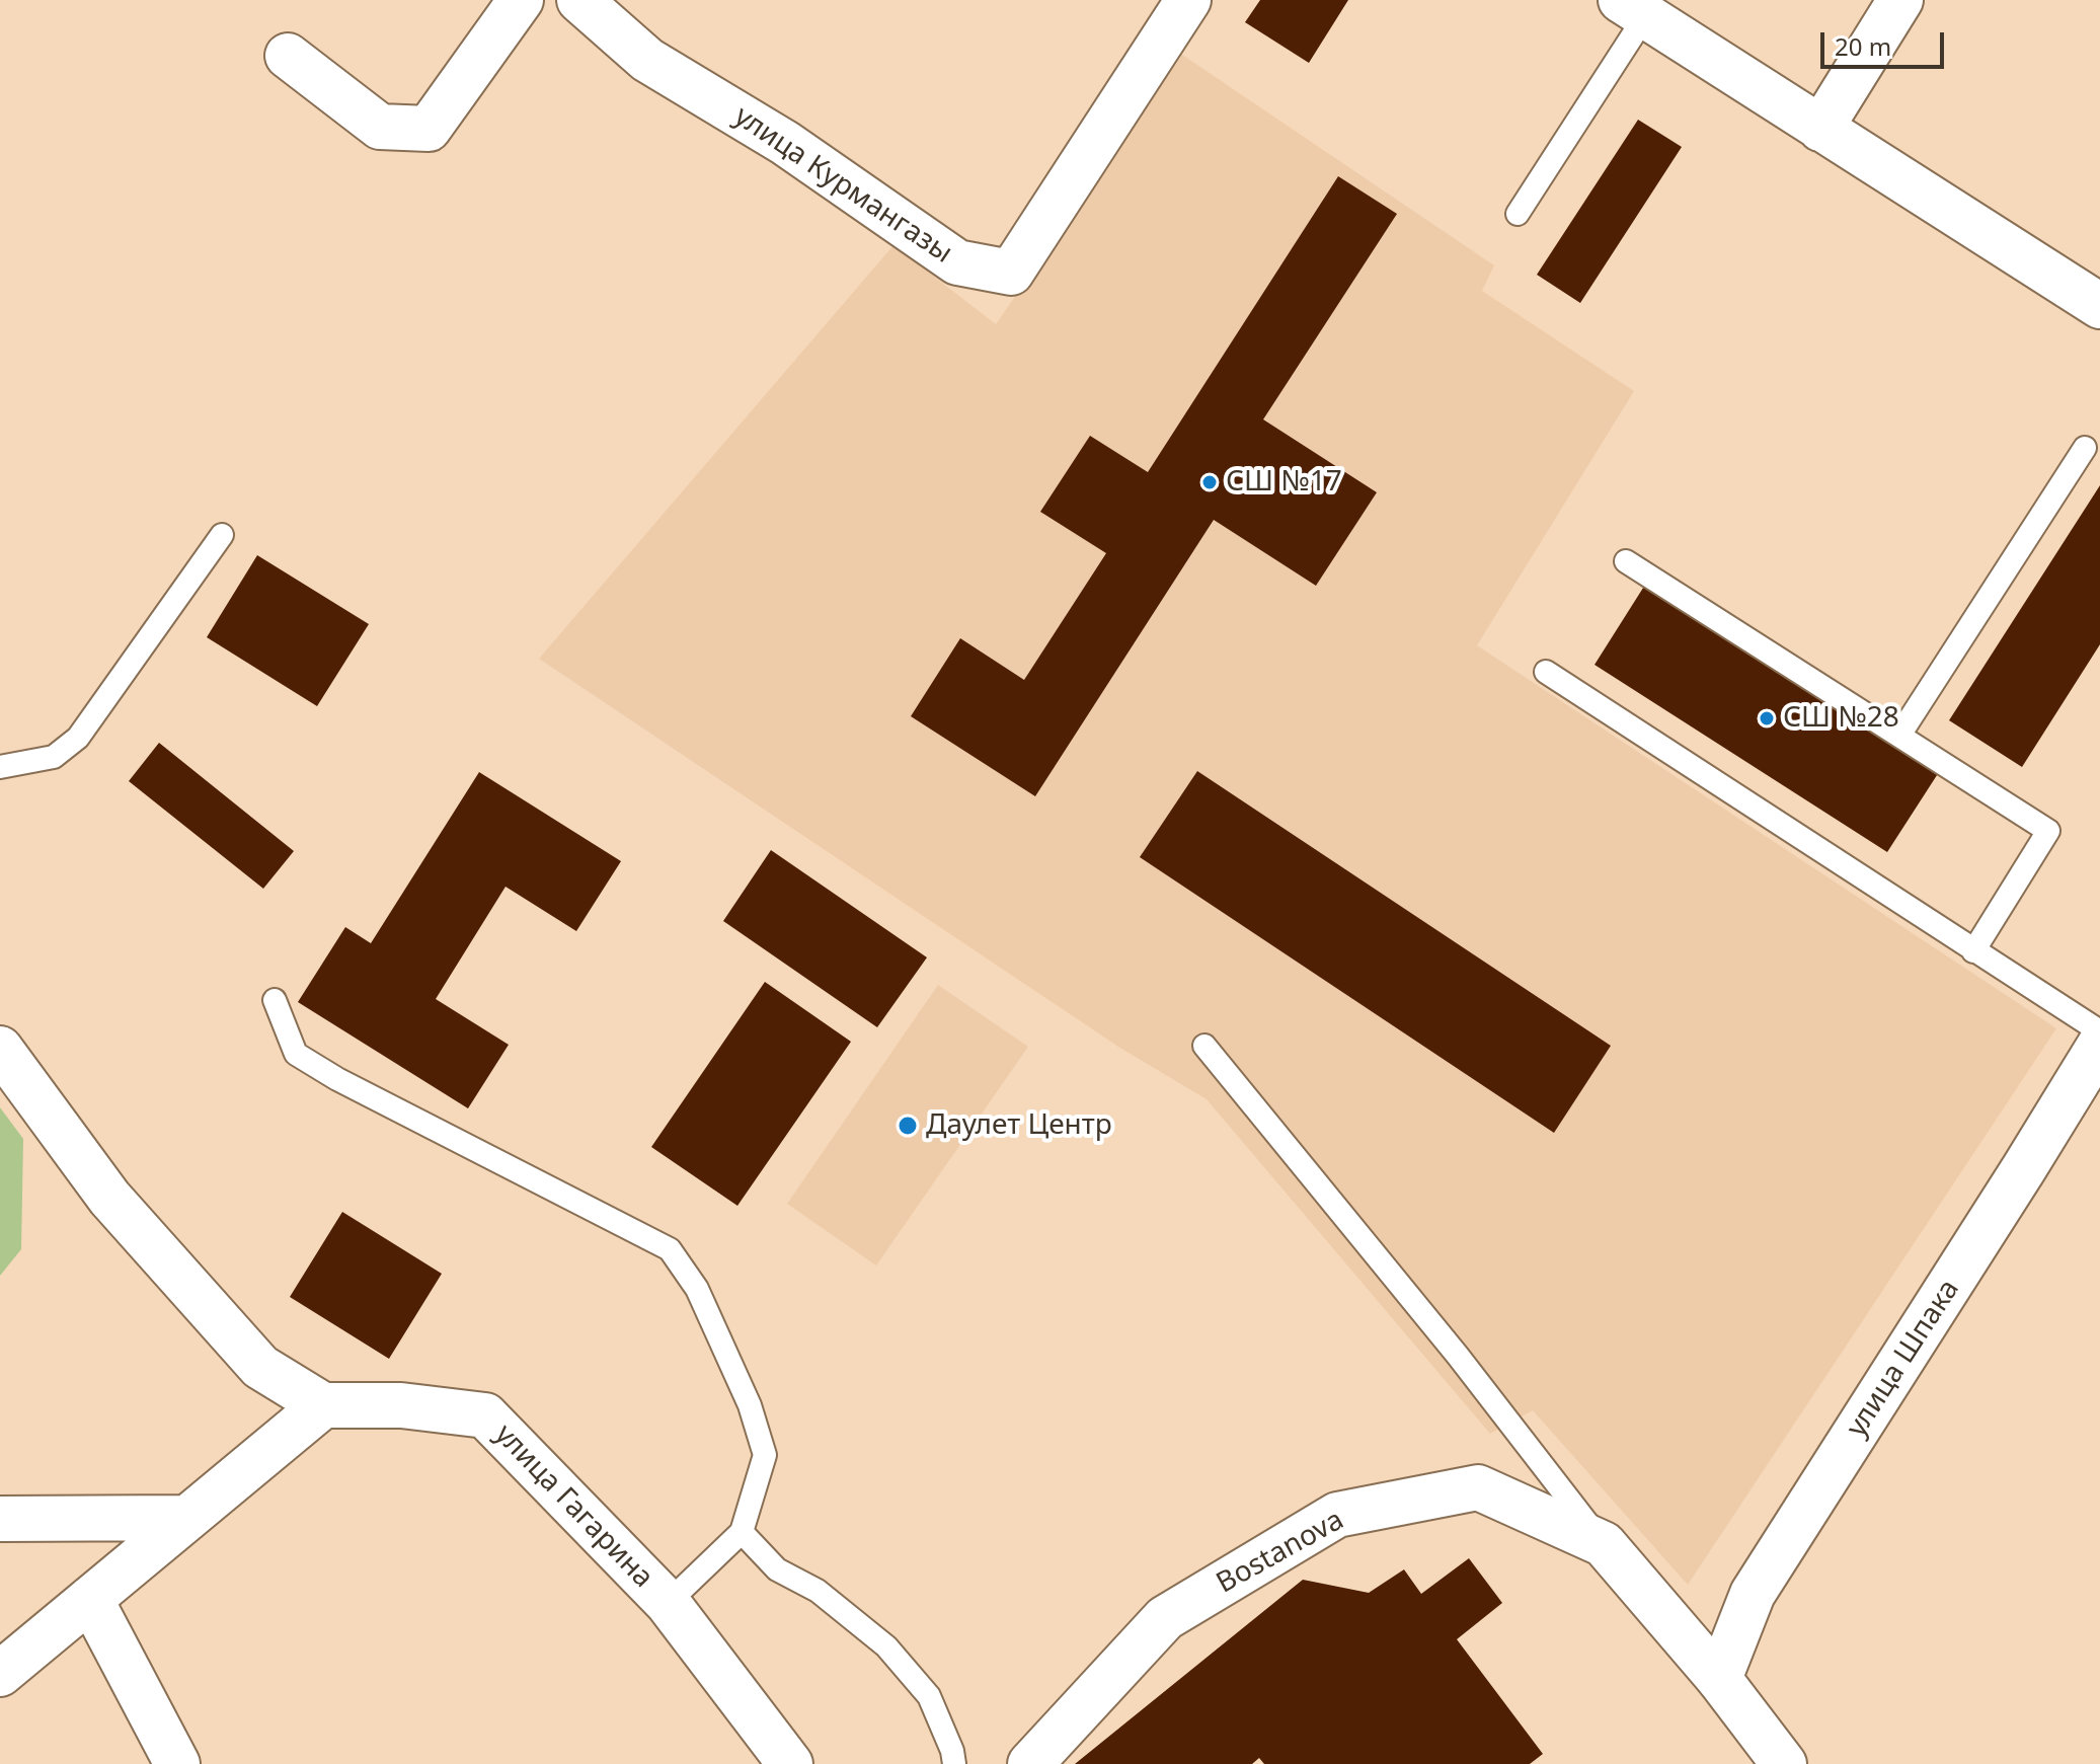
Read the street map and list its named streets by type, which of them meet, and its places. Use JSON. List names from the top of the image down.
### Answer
{
  "streets": {
    "street": [
      "улица Курмангазы",
      "улица Шпака",
      "улица Гагарина",
      "Bostanova"
    ]
  },
  "crossings": [
    ["улица Шпака", "Bostanova"]
  ],
  "places": ["СШ №17", "СШ №28", "Даулет Центр"],
  "scale_bar": "20 m"
}
